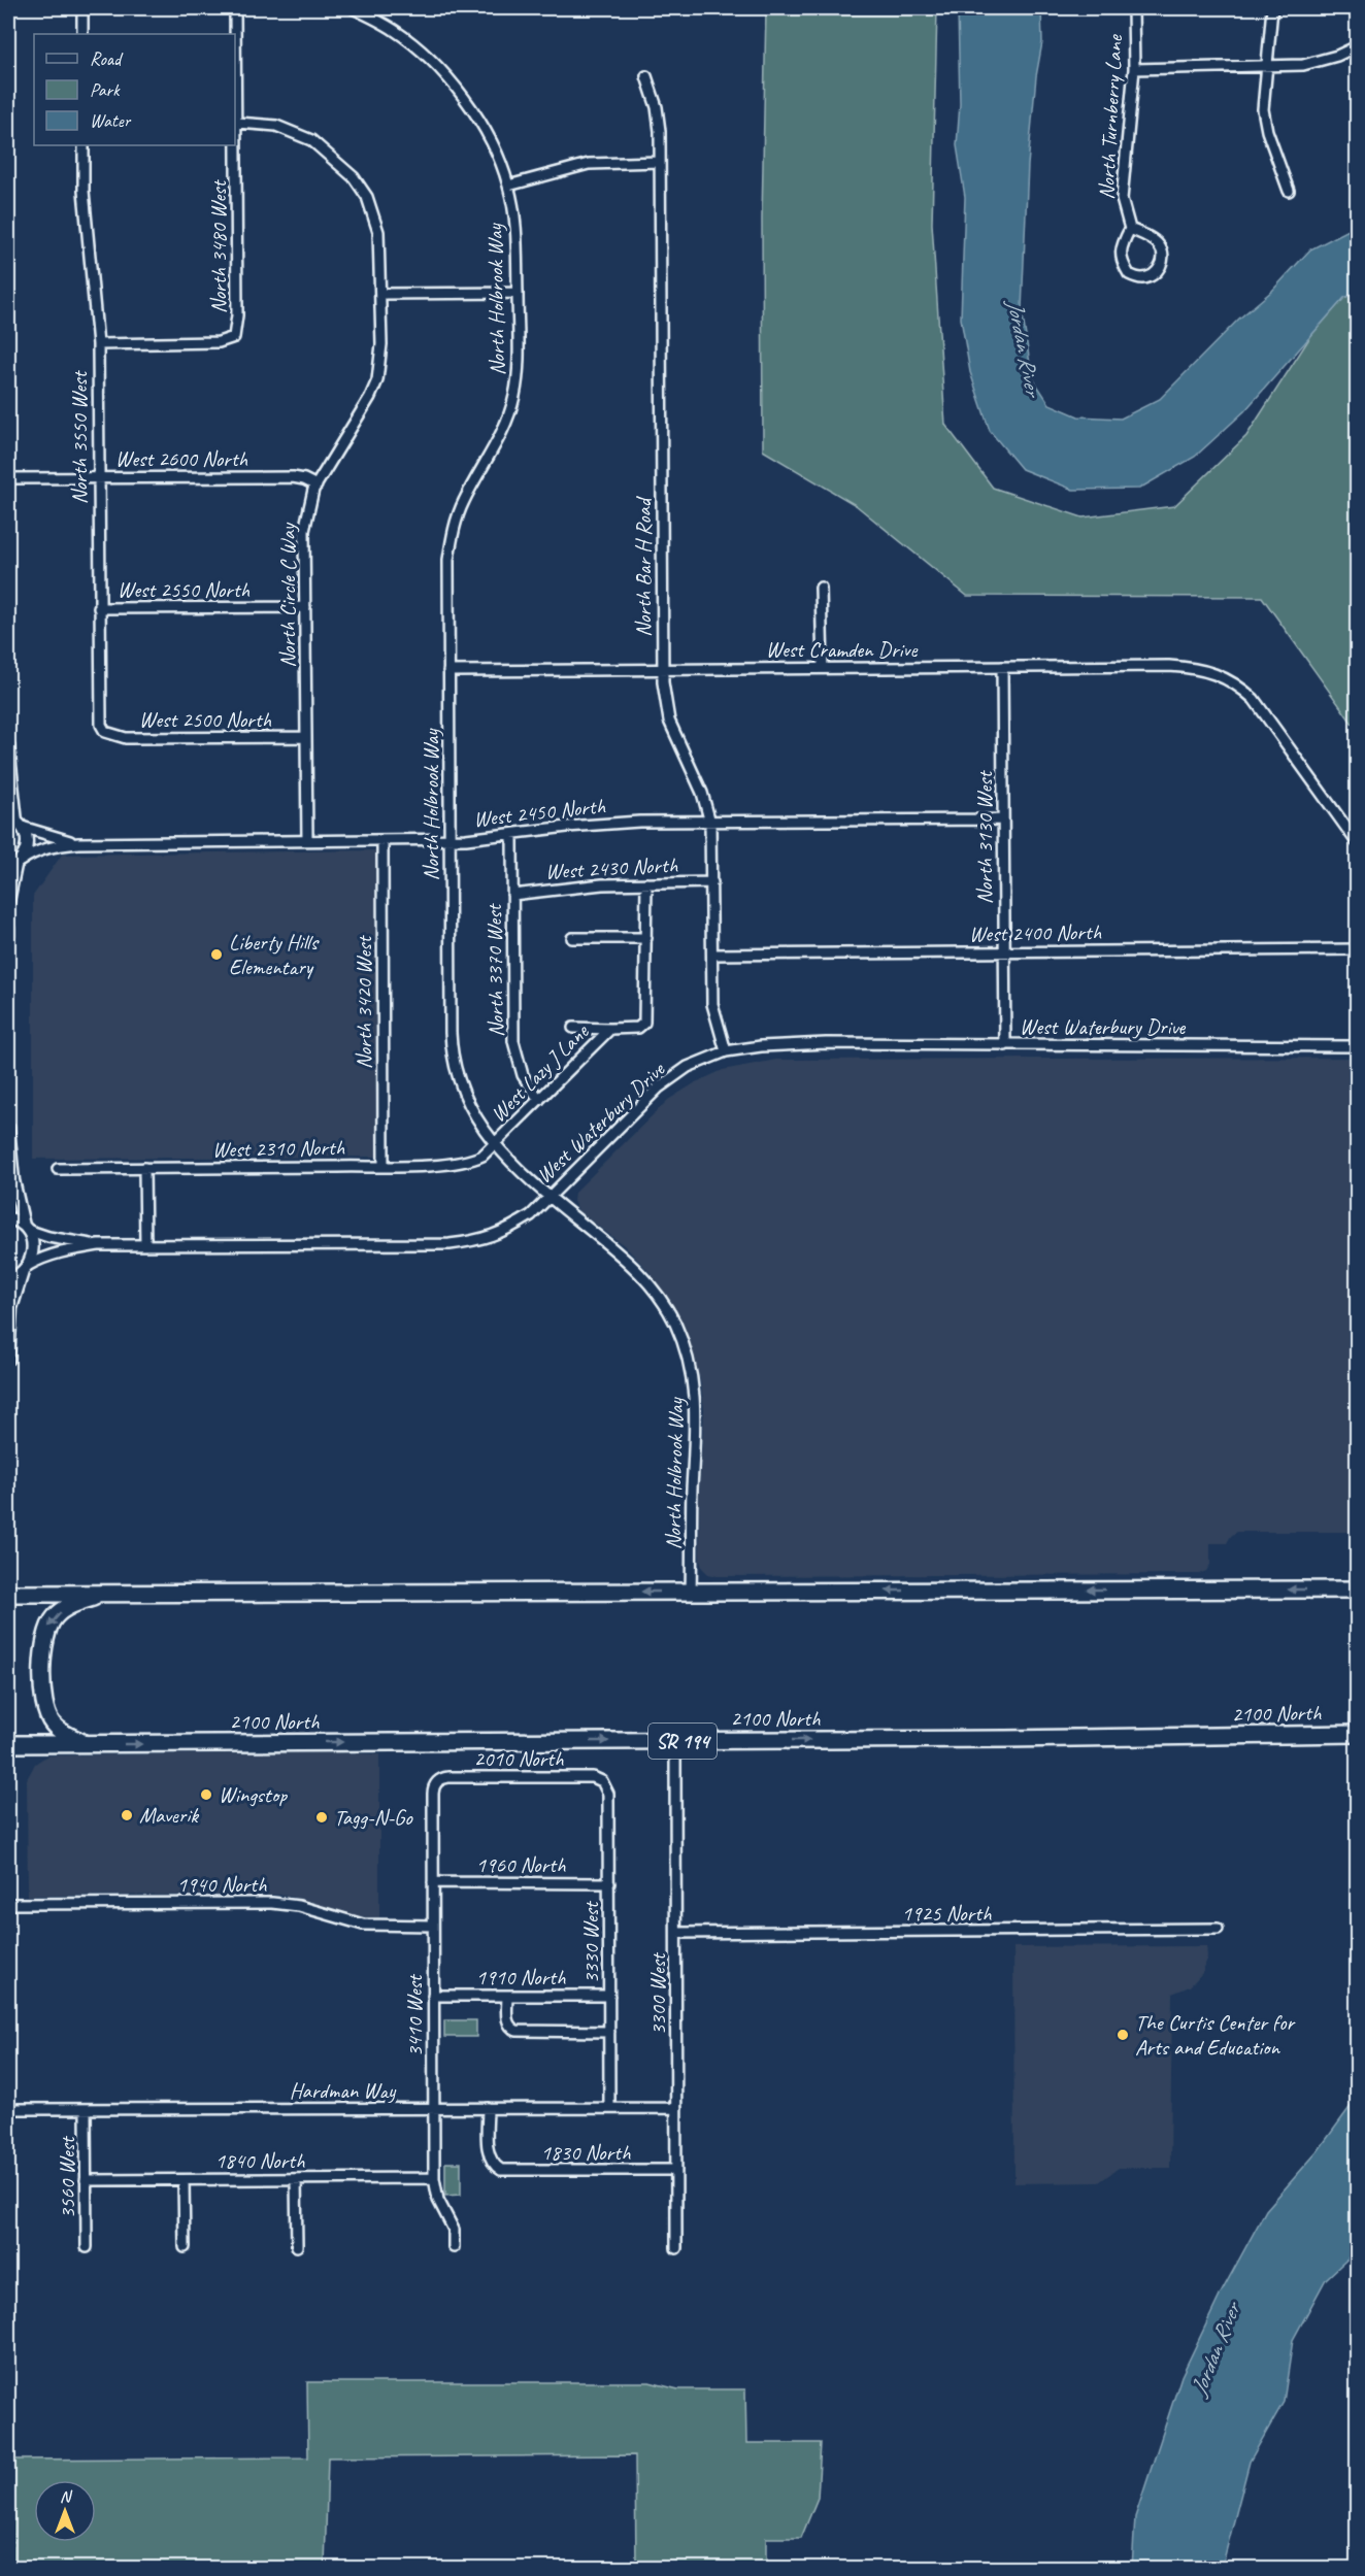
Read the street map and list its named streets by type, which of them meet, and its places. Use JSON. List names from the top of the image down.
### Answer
{
  "streets": {
    "highway": ["2100 North", "SR 194"],
    "street": [
      "North Turnberry Lane",
      "North 3480 West",
      "North Holbrook Way",
      "North 3550 West",
      "West 2600 North",
      "North Bar H Road",
      "West 2550 North",
      "North Circle C Way",
      "West Cramden Drive",
      "West 2500 North",
      "West 2450 North",
      "North 3130 West",
      "West 2430 North",
      "West 2400 North",
      "North 3370 West",
      "North 3420 West",
      "West Waterbury Drive",
      "West Lazy J Lane",
      "West 2310 North",
      "2010 North",
      "1960 North",
      "1940 North",
      "1925 North",
      "3330 West",
      "1910 North",
      "3300 West",
      "3410 West",
      "Hardman Way",
      "1830 North",
      "1840 North",
      "3560 West"
    ]
  },
  "crossings": [
    ["North 3480 West", "North 3550 West"],
    ["North 3480 West", "North Circle C Way"],
    ["North Holbrook Way", "West Cramden Drive"],
    ["North Holbrook Way", "West 2450 North"],
    ["North Holbrook Way", "West Waterbury Drive"],
    ["North Holbrook Way", "West Lazy J Lane"],
    ["North Holbrook Way", "West 2310 North"],
    ["North 3550 West", "West 2600 North"],
    ["North 3550 West", "West 2550 North"],
    ["North 3550 West", "West 2500 North"],
    ["West 2600 North", "North Circle C Way"],
    ["North Bar H Road", "West Cramden Drive"],
    ["North Bar H Road", "West 2450 North"],
    ["North Bar H Road", "West 2430 North"],
    ["North Bar H Road", "West 2400 North"],
    ["North Bar H Road", "West Waterbury Drive"],
    ["West 2550 North", "North Circle C Way"],
    ["North Circle C Way", "West 2500 North"],
    ["North Circle C Way", "West 2450 North"],
    ["West Cramden Drive", "North 3130 West"],
    ["West 2450 North", "North 3130 West"],
    ["West 2450 North", "North 3370 West"],
    ["West 2450 North", "North 3420 West"],
    ["North 3130 West", "West 2400 North"],
    ["North 3130 West", "West Waterbury Drive"],
    ["West 2430 North", "North 3370 West"],
    ["North 3370 West", "West Lazy J Lane"],
    ["North 3420 West", "West 2310 North"],
    ["West Lazy J Lane", "West 2310 North"],
    ["2100 North", "3300 West"],
    ["2010 North", "3330 West"],
    ["2010 North", "3410 West"],
    ["1960 North", "3330 West"],
    ["1960 North", "3410 West"],
    ["1940 North", "3410 West"],
    ["1925 North", "3300 West"],
    ["3330 West", "1910 North"],
    ["3330 West", "Hardman Way"],
    ["1910 North", "3410 West"],
    ["3300 West", "Hardman Way"],
    ["3300 West", "1830 North"],
    ["3410 West", "Hardman Way"],
    ["3410 West", "1840 North"],
    ["Hardman Way", "1830 North"],
    ["Hardman Way", "3560 West"],
    ["1840 North", "3560 West"]
  ],
  "one_way": ["2100 North"],
  "water": ["Jordan River"],
  "places": [
    "Liberty Hills Elementary",
    "Wingstop",
    "Maverik",
    "Tagg-N-Go",
    "The Curtis Center for Arts and Education"
  ],
  "legend": ["Road", "Park", "Water"],
  "north": "top"
}
